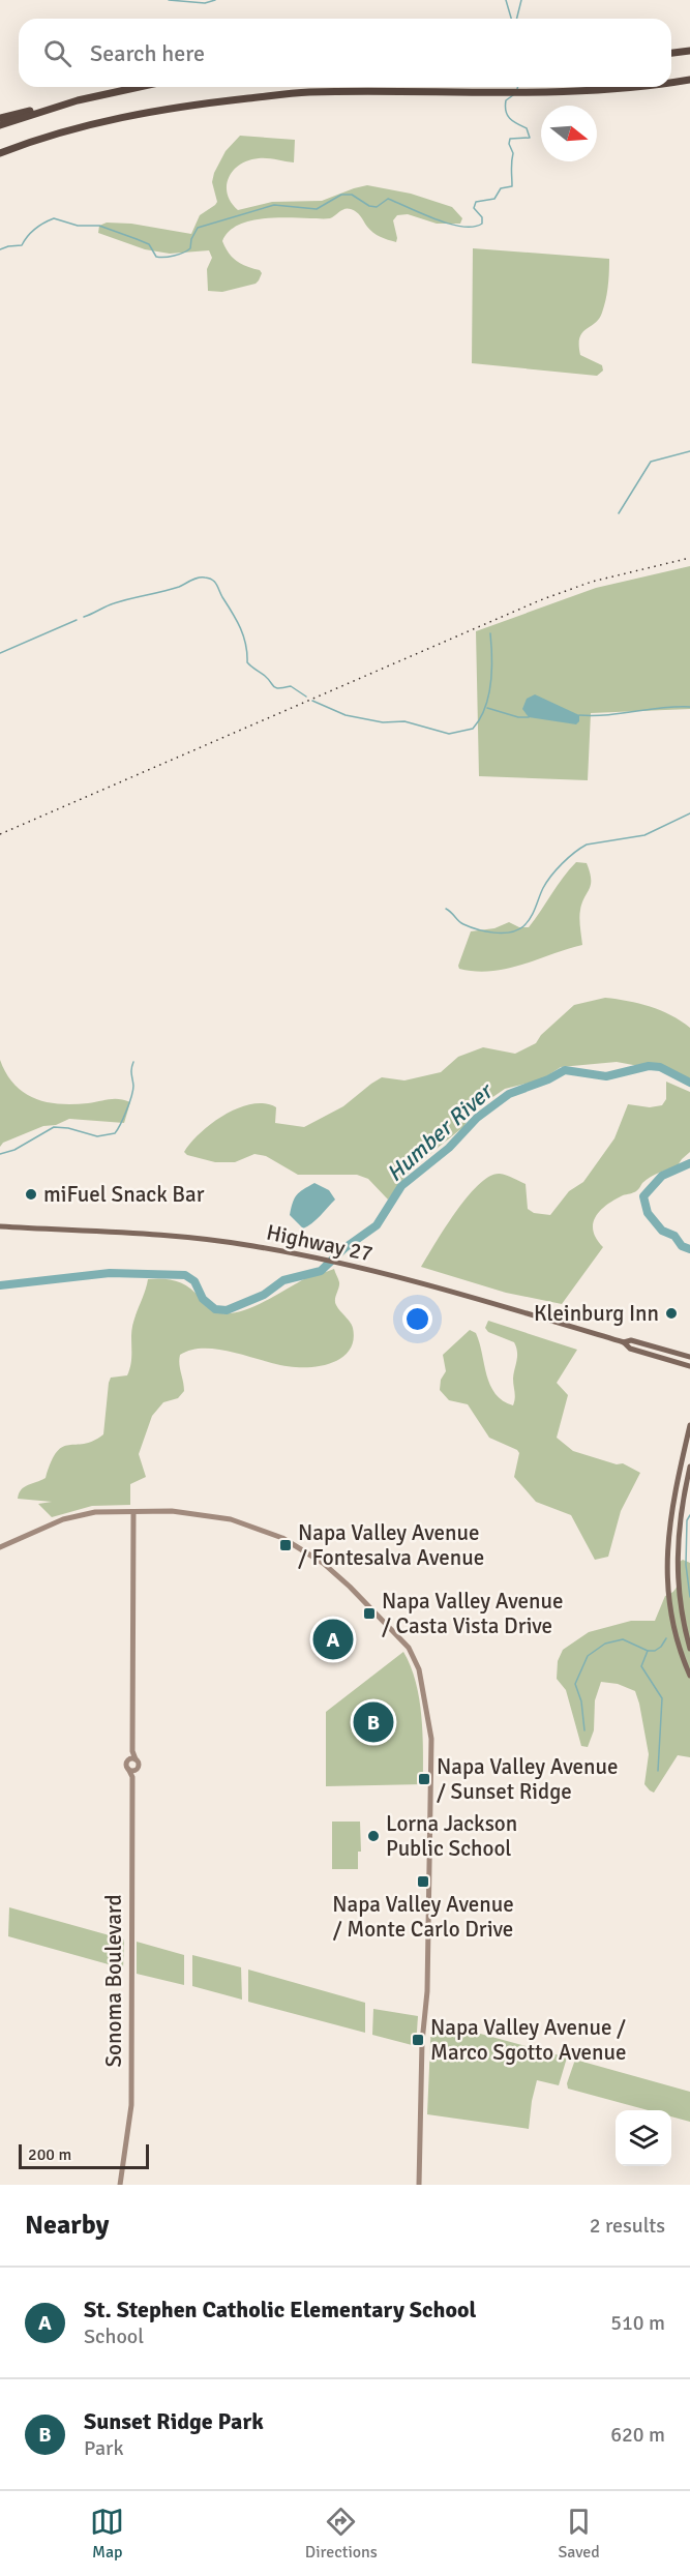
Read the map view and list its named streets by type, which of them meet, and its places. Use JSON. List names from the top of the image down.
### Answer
{
  "streets": {
    "main road": ["Highway 27"],
    "street": ["Sonoma Boulevard"]
  },
  "water": ["Humber River"],
  "places": {
    "other": ["miFuel Snack Bar", "Kleinburg Inn", "Lorna Jackson Public School"],
    "transit": [
      "Napa Valley Avenue / Fontesalva Avenue",
      "Napa Valley Avenue / Casta Vista Drive",
      "Napa Valley Avenue / Sunset Ridge",
      "Napa Valley Avenue / Monte Carlo Drive",
      "Napa Valley Avenue / Marco Sgotto Avenue"
    ]
  },
  "scale_bar": "200 m",
  "north": "right",
  "page": {
    "search": "Search here",
    "pins": ["A", "B"],
    "scale": "200 m",
    "heading": ["Nearby", "2 results"],
    "list": [
      {
        "mark": "A",
        "name": "St. Stephen Catholic Elementary School",
        "note": "School",
        "value": "510 m"
      },
      {
        "mark": "B",
        "name": "Sunset Ridge Park",
        "note": "Park",
        "value": "620 m"
      }
    ],
    "nav": ["Map", "Directions", "Saved"]
  }
}
